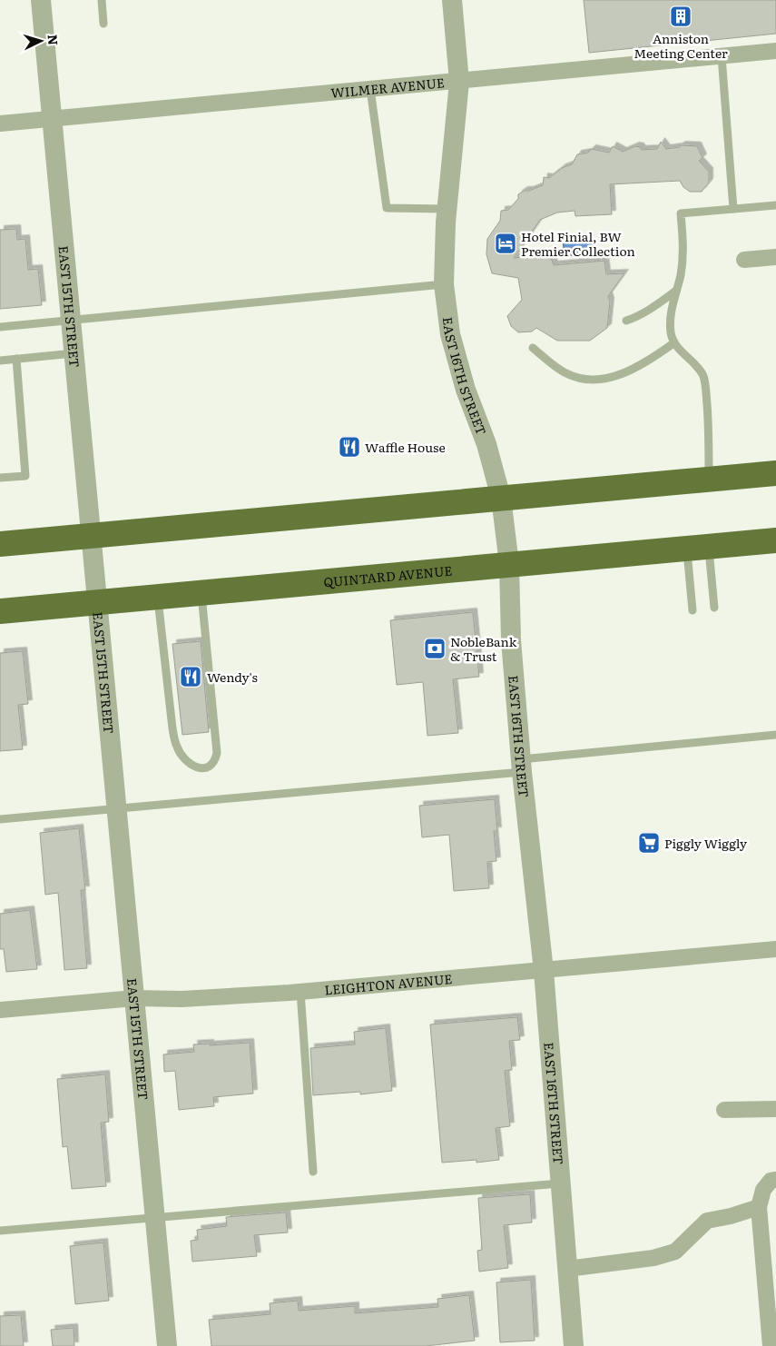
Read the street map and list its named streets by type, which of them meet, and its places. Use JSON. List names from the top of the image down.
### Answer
{
  "streets": {
    "highway": ["QUINTARD AVENUE"],
    "street": [
      "WILMER AVENUE",
      "EAST 15TH STREET",
      "EAST 16TH STREET",
      "LEIGHTON AVENUE"
    ]
  },
  "crossings": [
    ["WILMER AVENUE", "EAST 15TH STREET"],
    ["WILMER AVENUE", "EAST 16TH STREET"],
    ["EAST 15TH STREET", "QUINTARD AVENUE"],
    ["EAST 15TH STREET", "LEIGHTON AVENUE"],
    ["EAST 16TH STREET", "QUINTARD AVENUE"],
    ["EAST 16TH STREET", "LEIGHTON AVENUE"]
  ],
  "places": {
    "building": ["Anniston Meeting Center"],
    "hotel": ["Hotel Finial, BW Premier Collection"],
    "restaurant": ["Waffle House", "Wendy's"],
    "bank": ["NobleBank & Trust"],
    "supermarket": ["Piggly Wiggly"]
  },
  "north": "right"
}
